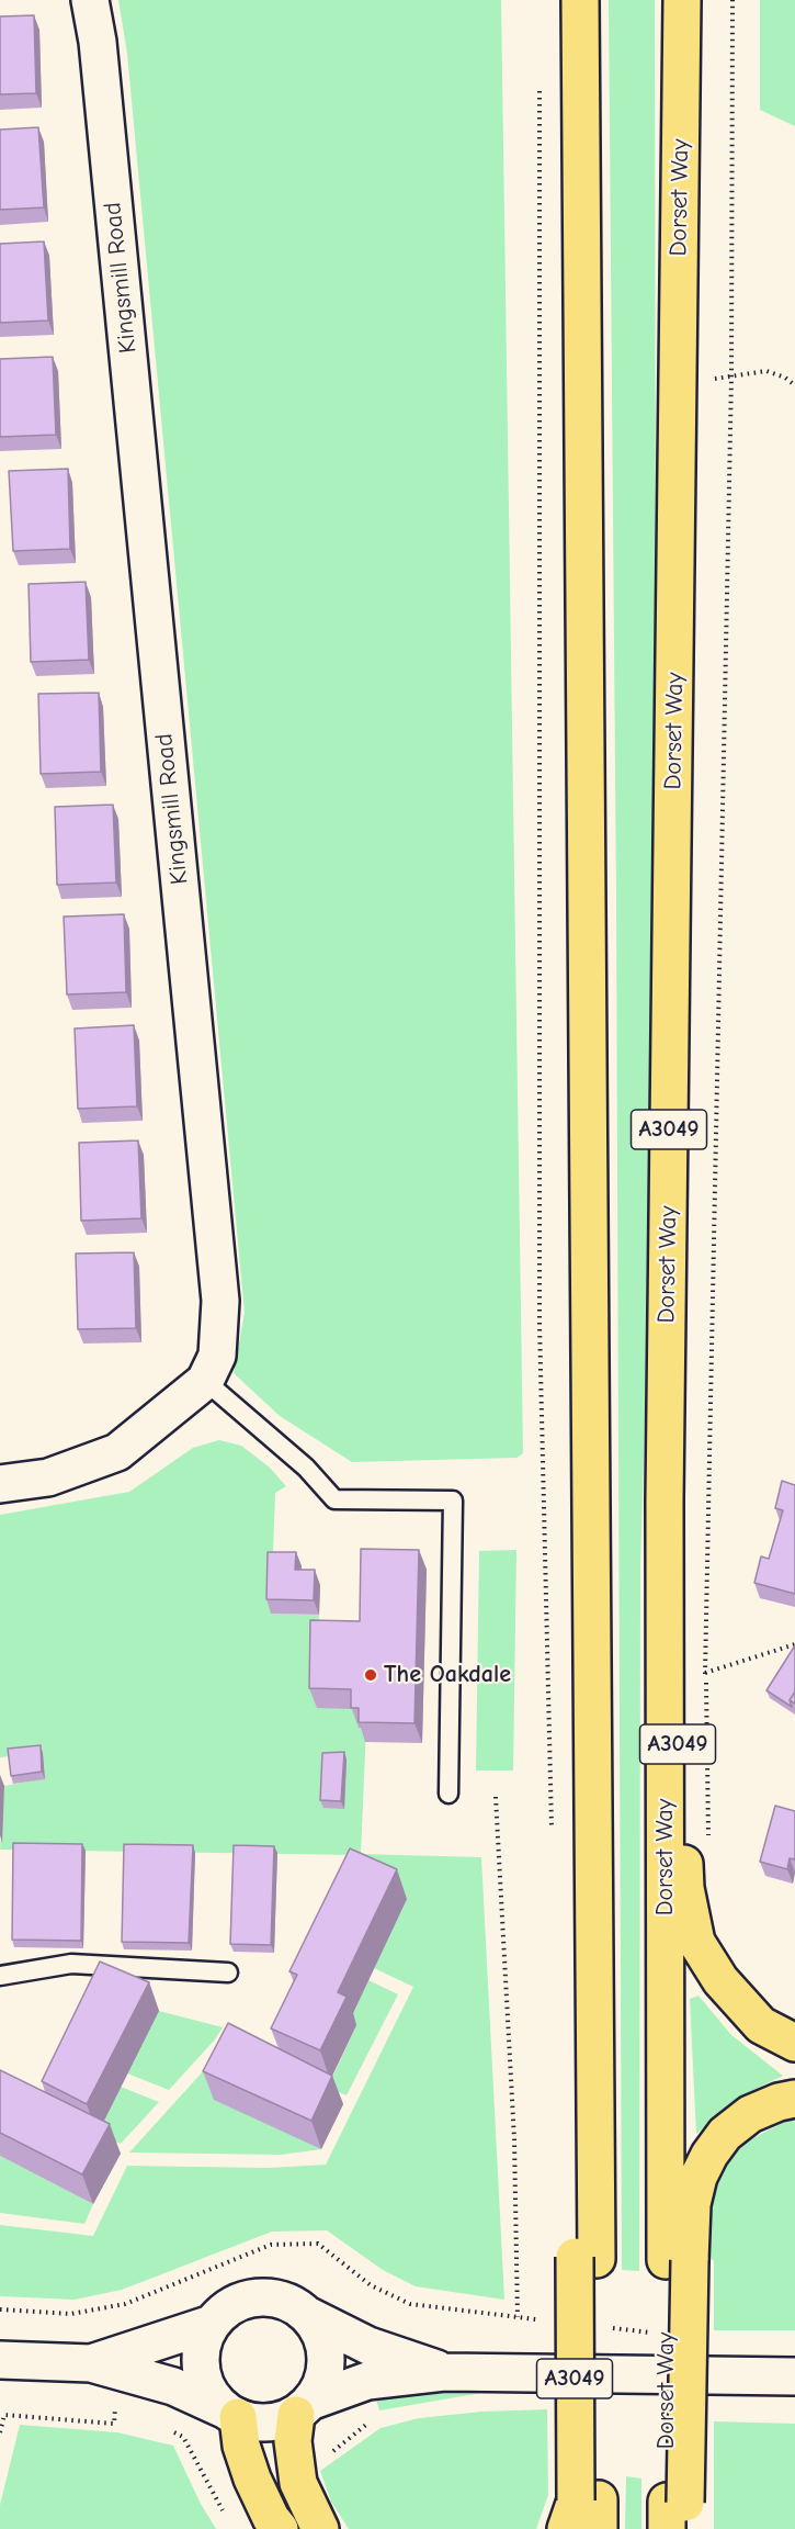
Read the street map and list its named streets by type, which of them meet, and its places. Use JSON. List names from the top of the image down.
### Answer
{
  "streets": {
    "highway": ["Dorset Way", "A3049"],
    "street": ["Kingsmill Road"]
  },
  "crossings": [
    ["Dorset Way", "A3049"]
  ],
  "places": ["The Oakdale"]
}
